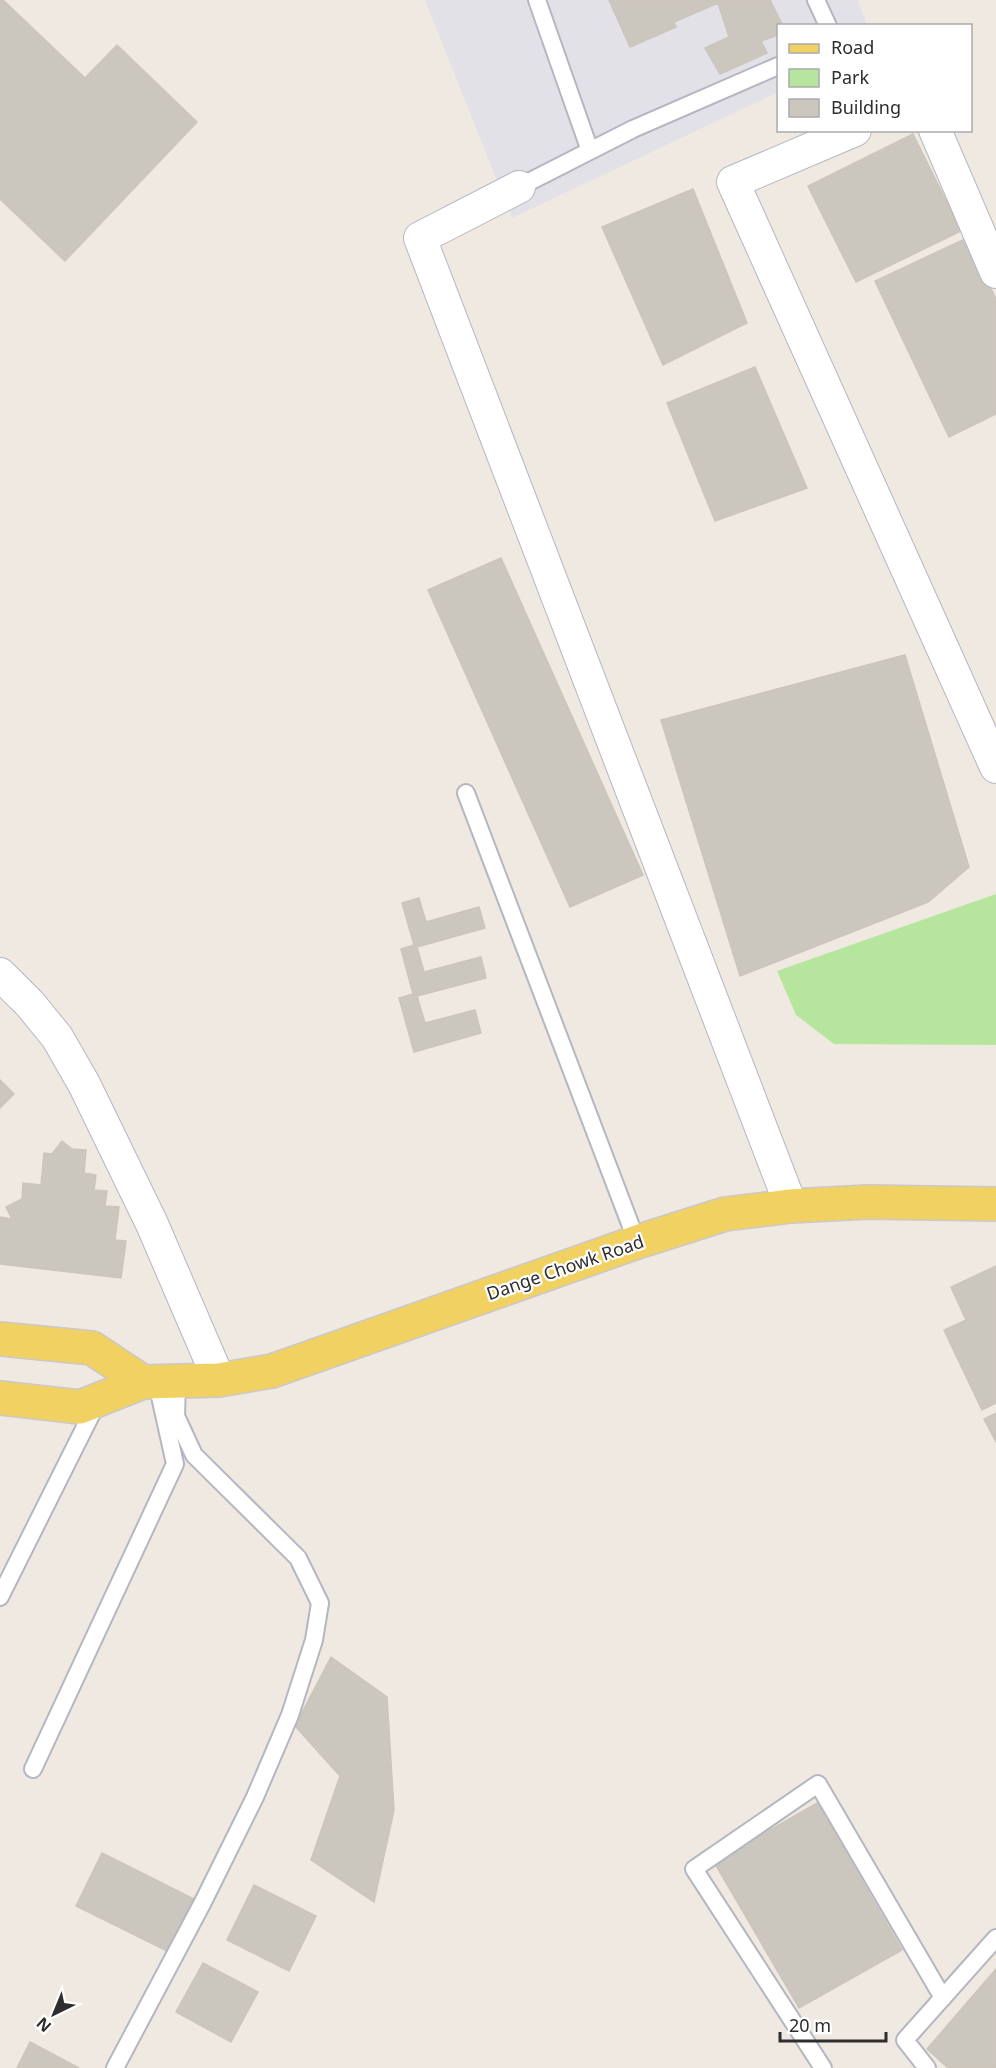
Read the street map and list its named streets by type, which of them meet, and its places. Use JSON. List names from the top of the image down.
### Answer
{
  "streets": {
    "main road": ["Dange Chowk Road"]
  },
  "legend": ["Road", "Park", "Building"],
  "scale_bar": "20 m",
  "north": "bottom left"
}
